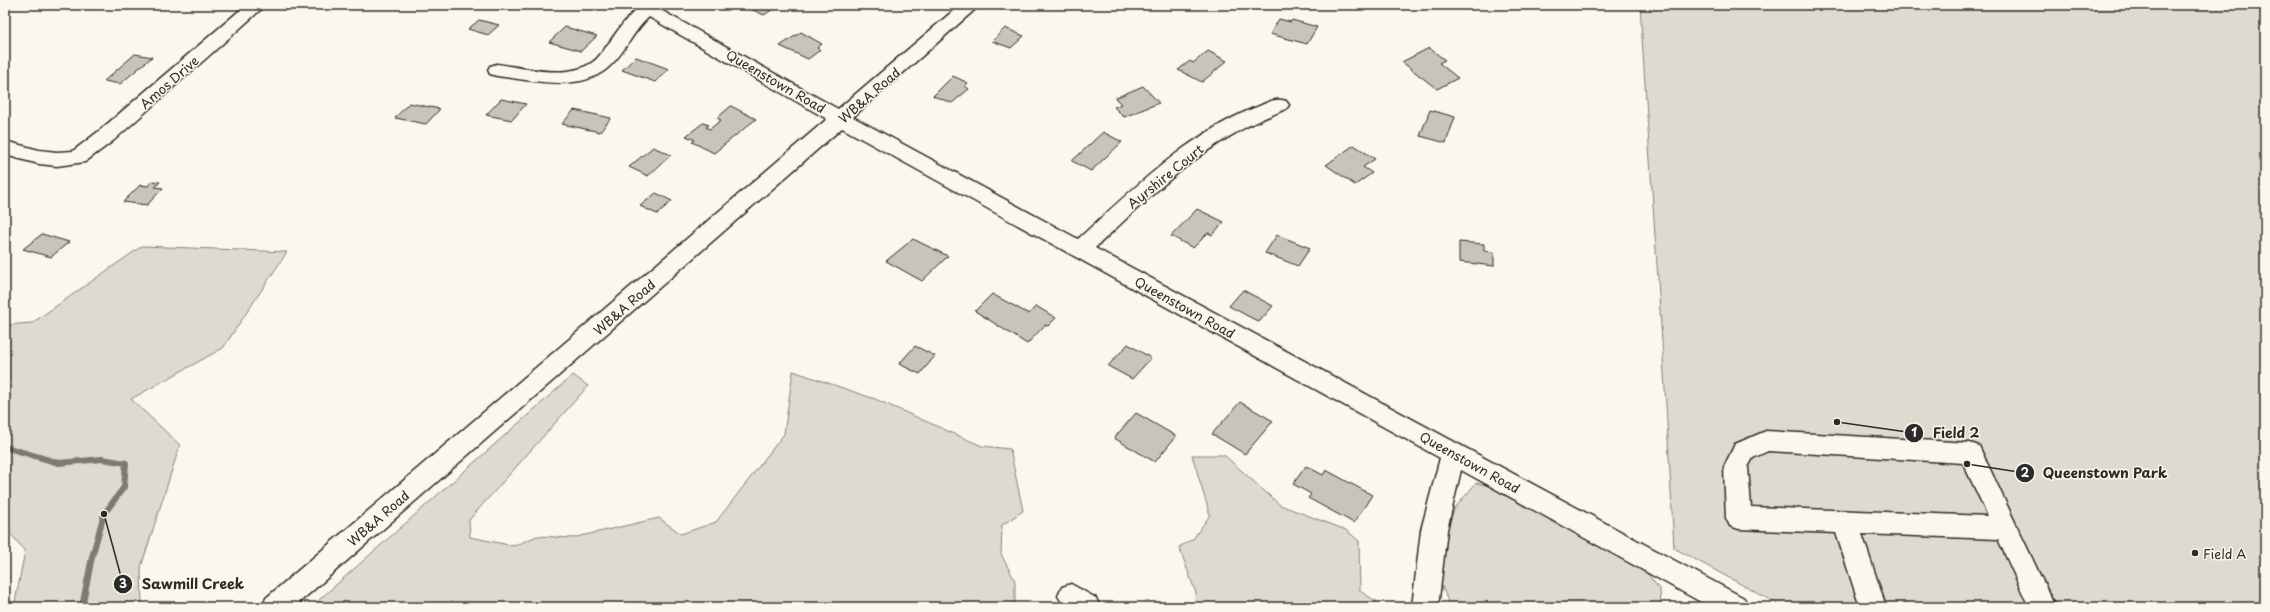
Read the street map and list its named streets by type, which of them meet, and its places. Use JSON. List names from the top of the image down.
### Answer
{
  "streets": {
    "street": [
      "Queenstown Road",
      "Amos Drive",
      "WB&A Road",
      "Ayrshire Court"
    ]
  },
  "crossings": [
    ["Queenstown Road", "WB&A Road"],
    ["Queenstown Road", "Ayrshire Court"]
  ],
  "places": [
    "Field 2",
    "Queenstown Park",
    "Sawmill Creek",
    "Field A"
  ]
}
